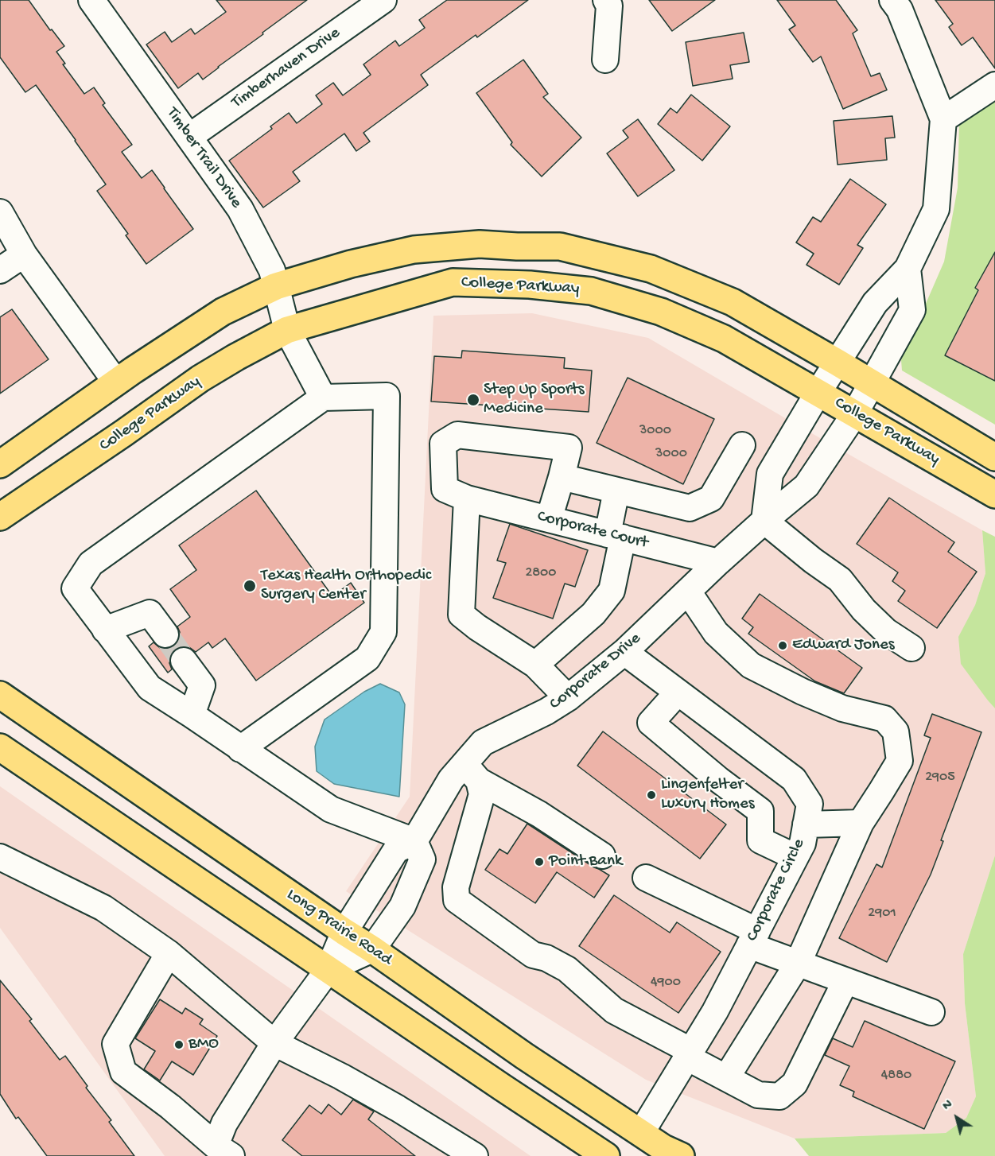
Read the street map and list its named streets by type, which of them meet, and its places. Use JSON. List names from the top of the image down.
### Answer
{
  "streets": {
    "main road": ["College Parkway", "Long Prairie Road"],
    "street": [
      "Timberhaven Drive",
      "Timber Trail Drive",
      "Corporate Court",
      "Corporate Drive",
      "Corporate Circle"
    ]
  },
  "crossings": [
    ["Timberhaven Drive", "Timber Trail Drive"],
    ["Timber Trail Drive", "College Parkway"],
    ["College Parkway", "Corporate Drive"],
    ["Corporate Court", "Corporate Drive"],
    ["Corporate Drive", "Corporate Circle"],
    ["Corporate Drive", "Long Prairie Road"],
    ["Corporate Circle", "Long Prairie Road"]
  ],
  "places": [
    "Step Up Sports Medicine",
    "Texas Health Orthopedic Surgery Center",
    "Edward Jones",
    "Lingenfelter Luxury Homes",
    "Point Bank",
    "BMO"
  ],
  "house_numbers": [
    "3000",
    "3000",
    "2800",
    "2905",
    "2901",
    "4900",
    "4880"
  ],
  "north": "top left"
}
